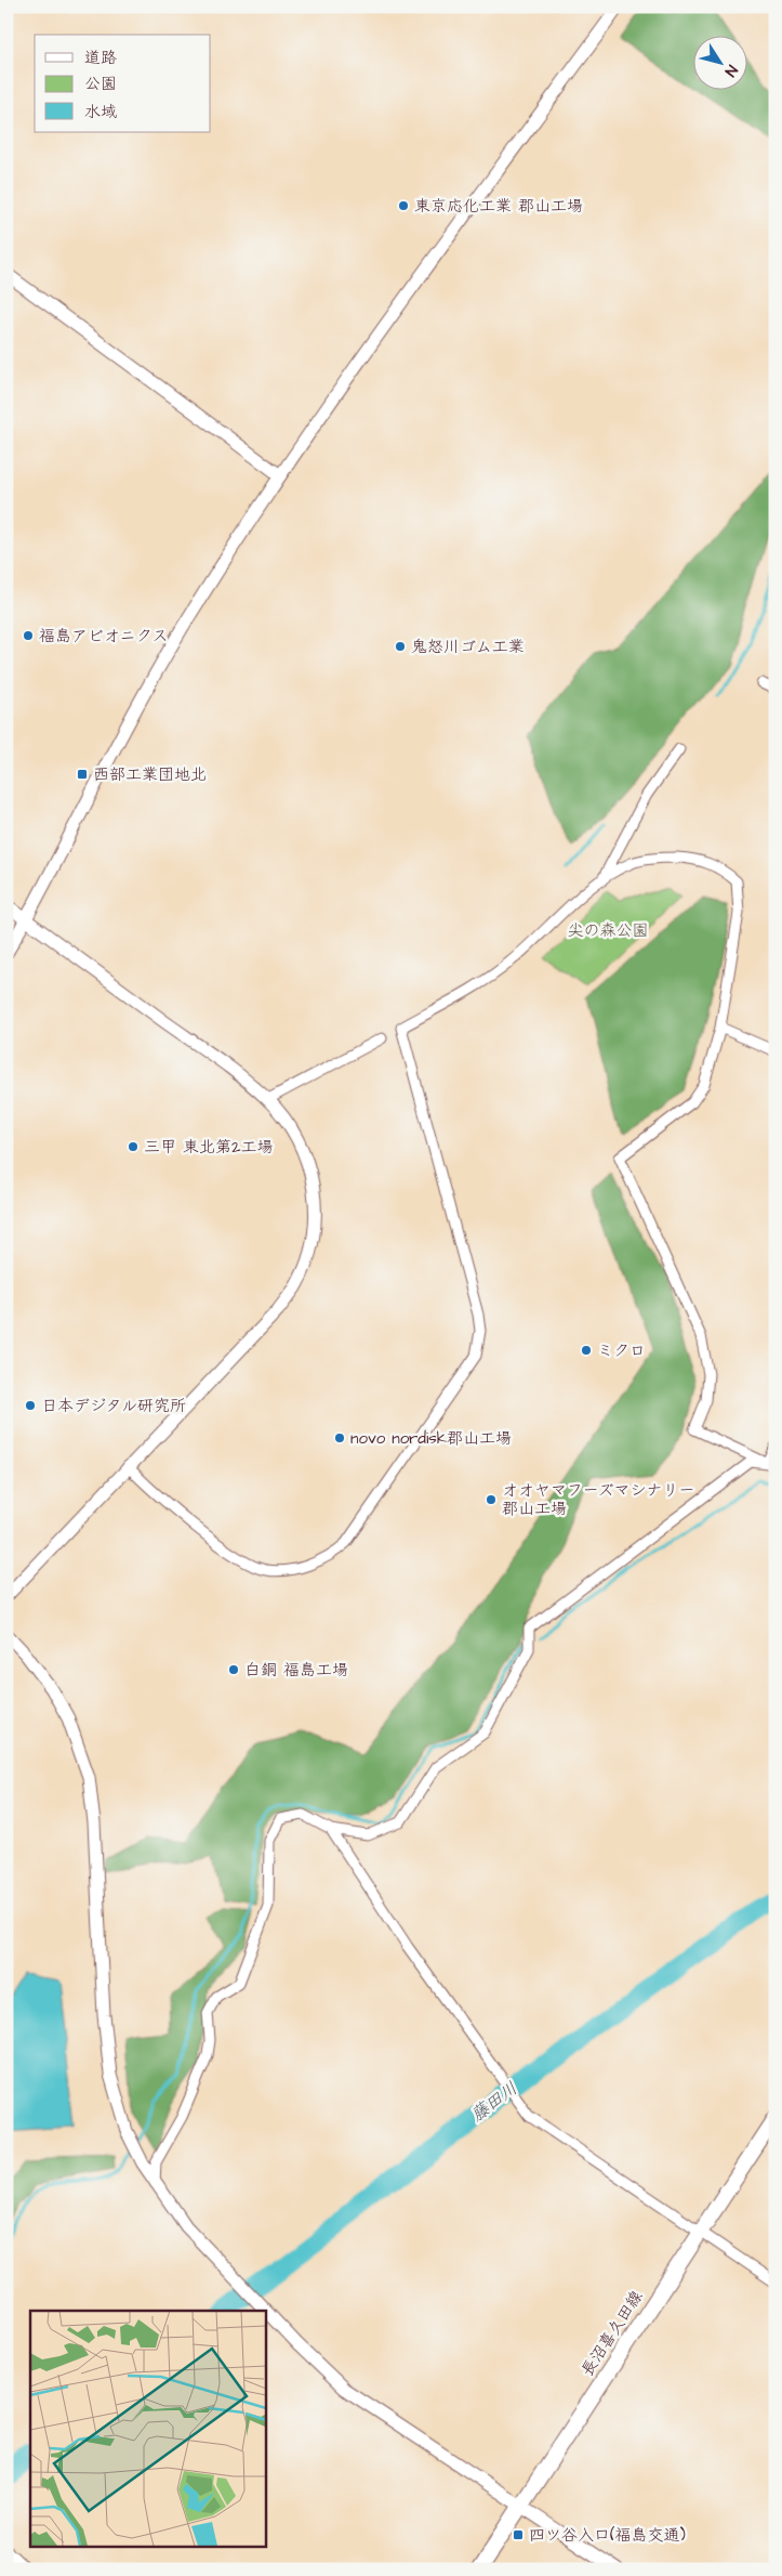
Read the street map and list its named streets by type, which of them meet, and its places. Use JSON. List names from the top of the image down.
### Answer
{
  "streets": {
    "main road": ["長沼喜久田線"]
  },
  "water": ["藤田川"],
  "parks": ["尖の森公園"],
  "places": {
    "other": [
      "東京応化工業 郡山工場",
      "福島アビオニクス",
      "鬼怒川ゴム工業",
      "三甲 東北第2工場",
      "ミクロ",
      "日本デジタル研究所",
      "novo nordisk郡山工場",
      "オオヤマフーズマシナリー 郡山工場",
      "白銅 福島工場"
    ],
    "transit": ["西部工業団地北", "四ツ谷入口(福島交通)"]
  },
  "legend": ["道路", "公園", "水域"],
  "north": "bottom right"
}
